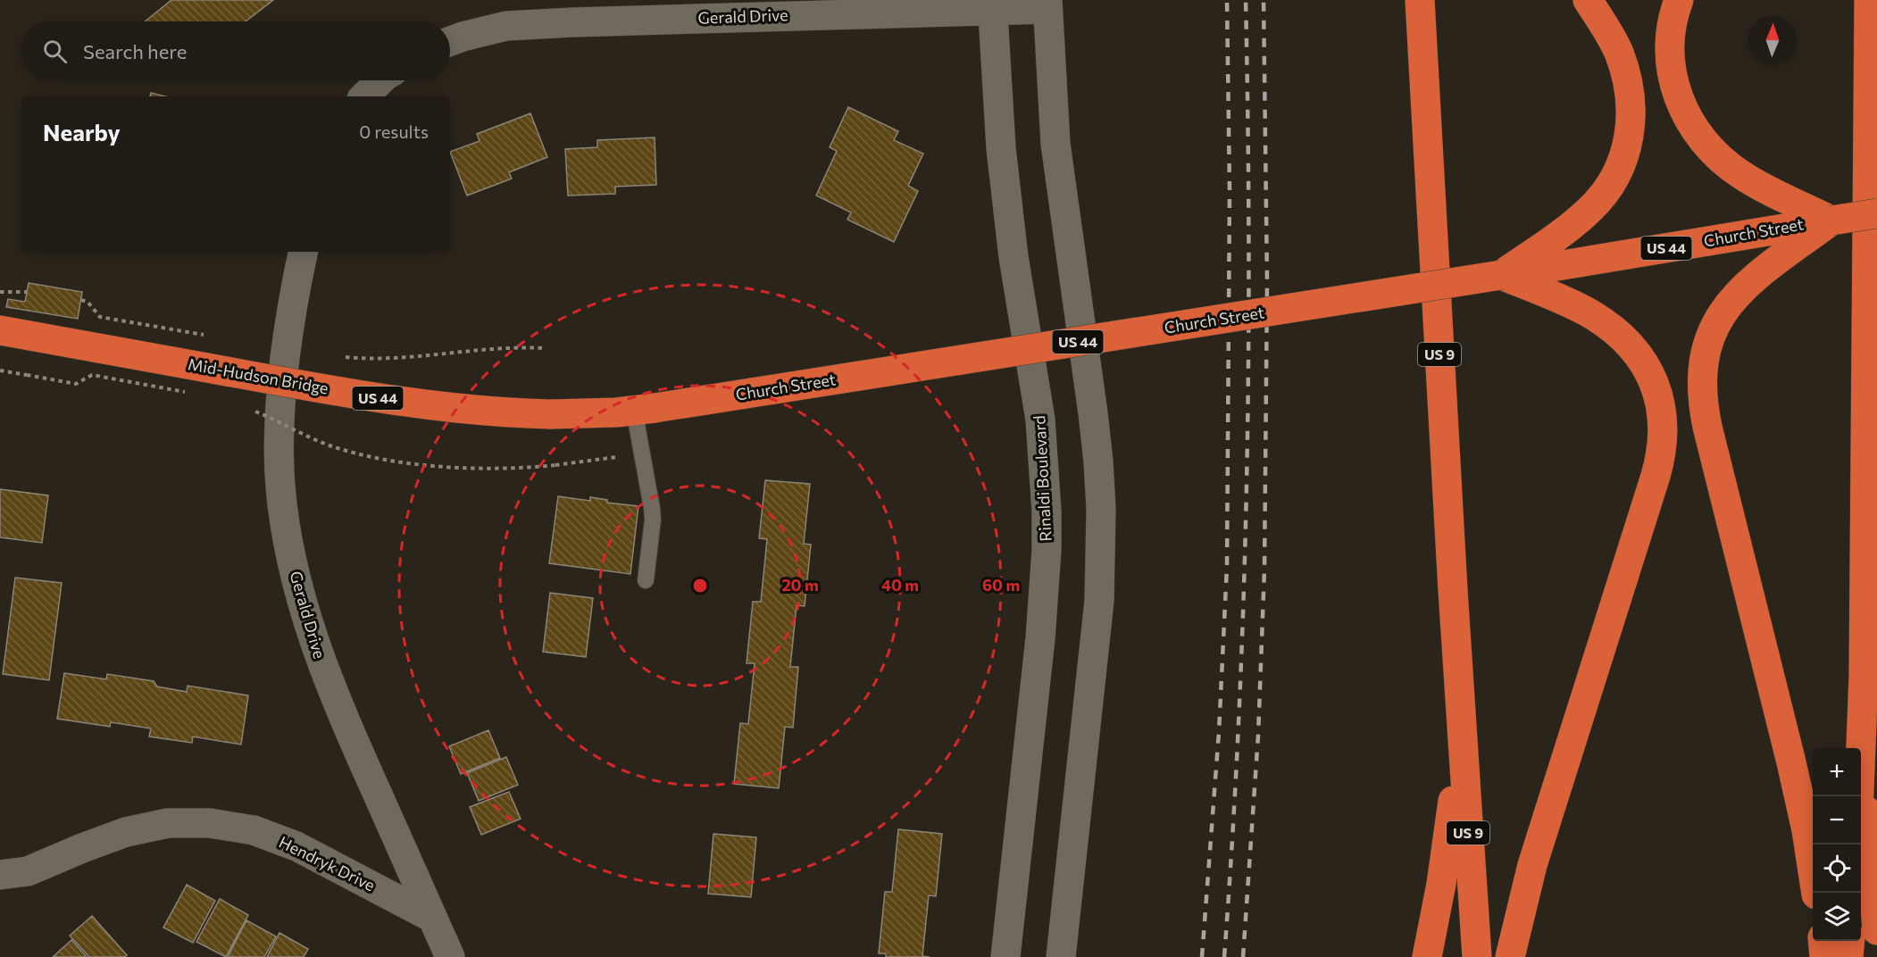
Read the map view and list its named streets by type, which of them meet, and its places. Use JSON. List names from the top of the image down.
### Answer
{
  "streets": {
    "highway": [
      "Church Street",
      "US 44",
      "US 9",
      "Mid-Hudson Bridge"
    ],
    "street": ["Gerald Drive", "Rinaldi Boulevard", "Hendryk Drive"]
  },
  "crossings": [
    ["Gerald Drive", "Rinaldi Boulevard"],
    ["Gerald Drive", "Hendryk Drive"],
    ["Church Street", "Mid-Hudson Bridge"]
  ],
  "north": "top",
  "page": {
    "search": "Search here",
    "heading": ["Nearby", "0 results"],
    "map_buttons": ["+", "−"]
  },
  "rings": ["20 m", "40 m", "60 m"]
}
